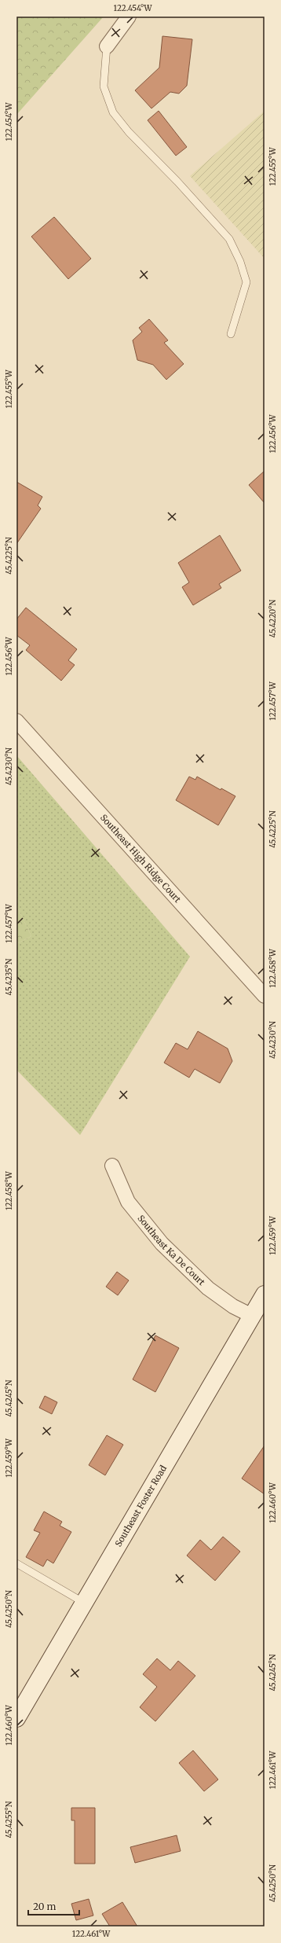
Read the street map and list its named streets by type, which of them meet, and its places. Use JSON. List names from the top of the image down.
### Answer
{
  "streets": {
    "main road": ["Southeast Foster Road"],
    "street": ["Southeast High Ridge Court", "Southeast Ka De Court"]
  },
  "crossings": [
    ["Southeast Ka De Court", "Southeast Foster Road"]
  ],
  "scale_bar": "20 m",
  "coordinates": [
    "122.454°W",
    "122.455°W",
    "122.456°W",
    "45.4225°N",
    "45.4220°N",
    "122.457°W",
    "45.4230°N",
    "122.458°W",
    "45.4235°N",
    "122.459°W",
    "45.4245°N",
    "122.460°W",
    "45.4250°N",
    "122.461°W",
    "45.4255°N"
  ]
}
